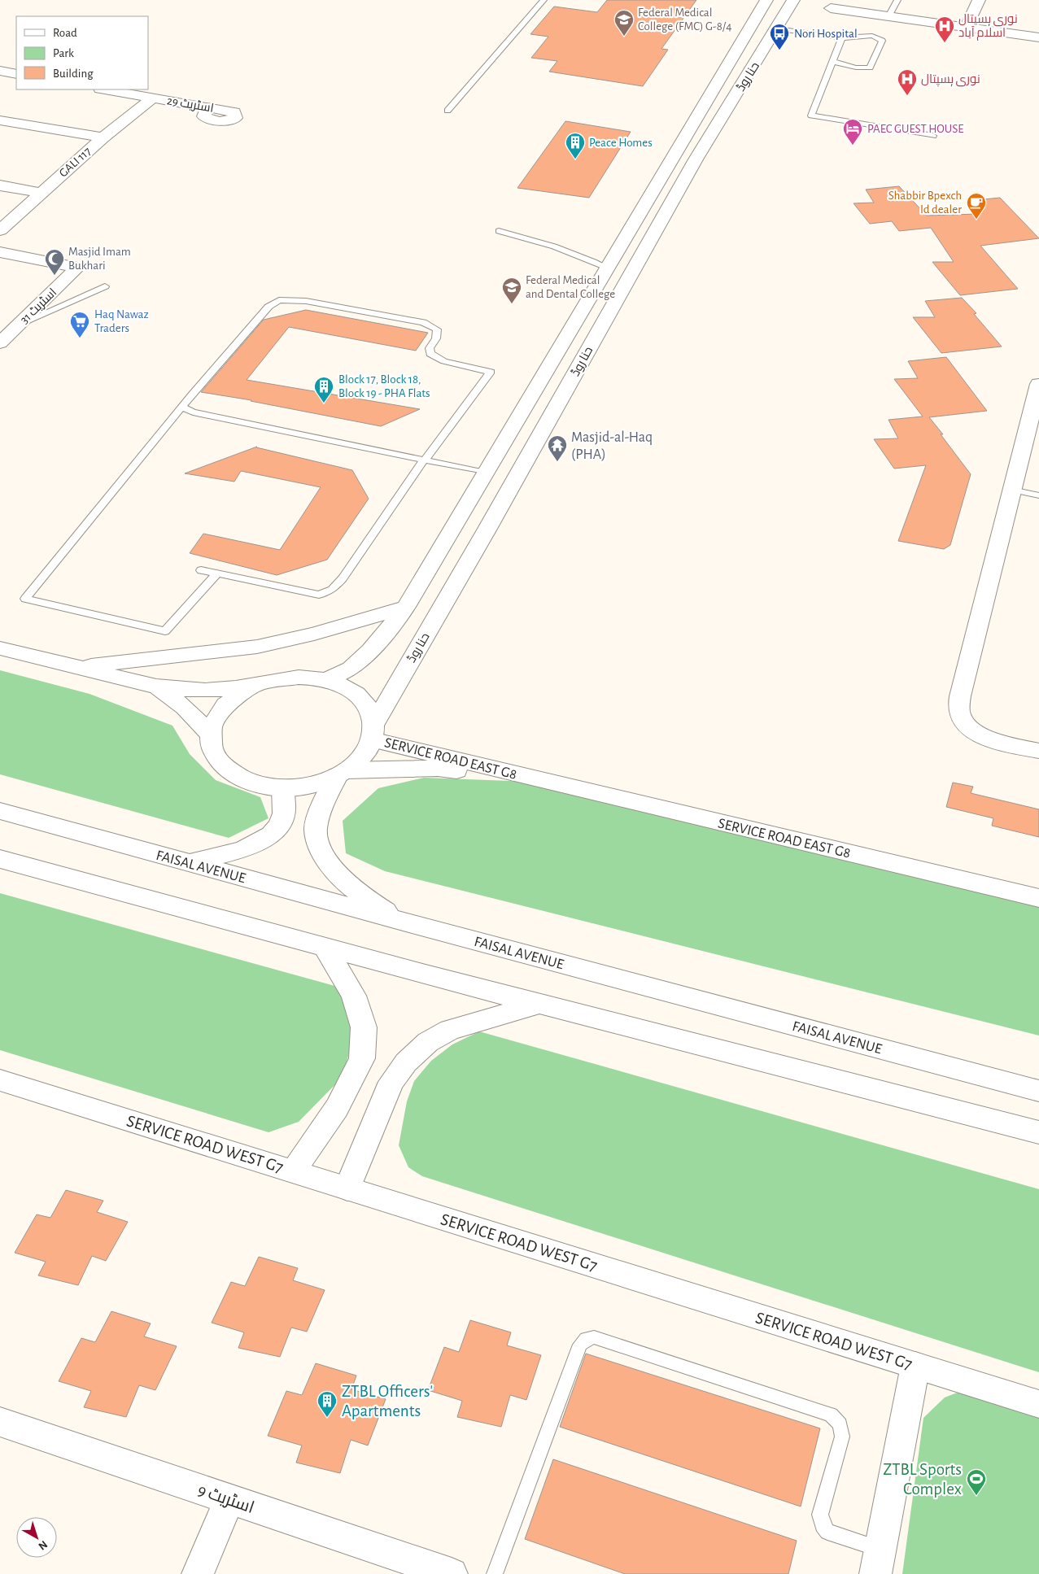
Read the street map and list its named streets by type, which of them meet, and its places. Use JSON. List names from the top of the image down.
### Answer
{
  "streets": {
    "street": [
      "حنا روڈ",
      "اسٹریٹ 29",
      "GALI 117",
      "اسٹریٹ 31",
      "SERVICE ROAD EAST G8",
      "FAISAL AVENUE",
      "SERVICE ROAD WEST G7",
      "اسٹریٹ 9"
    ]
  },
  "crossings": [
    ["حنا روڈ", "SERVICE ROAD EAST G8"],
    ["اسٹریٹ 29", "GALI 117"]
  ],
  "places": {
    "school or university": ["Federal Medical College (FMC) G-8/4", "Federal Medical and Dental College"],
    "hospital": ["نوری ہسپتال اسلام آباد", "نوری ہسپتال"],
    "bus stop": ["Nori Hospital"],
    "hotel": ["PAEC GUEST HOUSE"],
    "building": ["Peace Homes", "Block 17, Block 18, Block 19 - PHA Flats", "ZTBL Officers' Apartments"],
    "cafe": ["Shabbir Bpexch Id dealer"],
    "mosque": ["Masjid Imam Bukhari"],
    "supermarket": ["Haq Nawaz Traders"],
    "temple": ["Masjid-al-Haq (PHA)"],
    "sports": ["ZTBL Sports Complex"]
  },
  "legend": ["Road", "Park", "Building"],
  "north": "bottom right"
}
